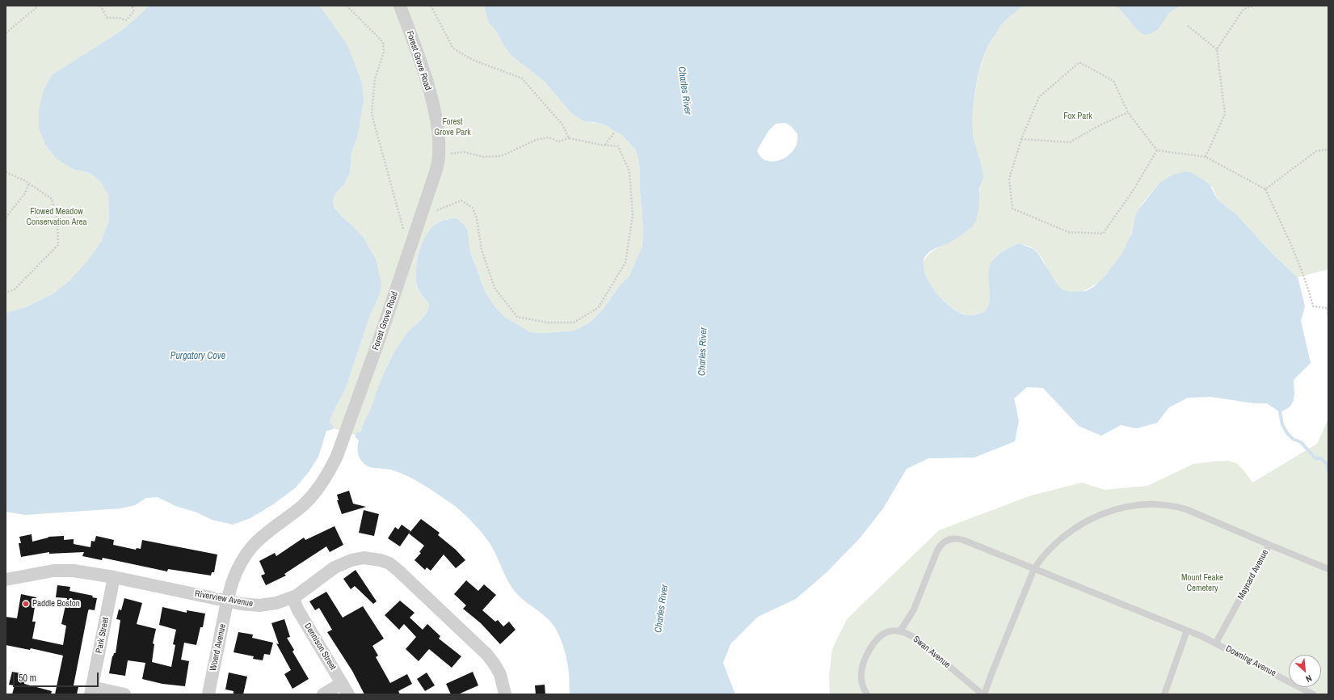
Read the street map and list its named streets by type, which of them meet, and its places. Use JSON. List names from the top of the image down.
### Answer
{
  "streets": {
    "street": [
      "Forest Grove Road",
      "Riverview Avenue",
      "Park Street",
      "Dennison Street",
      "Woerd Avenue"
    ],
    "lane": ["Maynard Avenue", "Swan Avenue", "Downing Avenue"]
  },
  "crossings": [
    ["Forest Grove Road", "Riverview Avenue"],
    ["Forest Grove Road", "Woerd Avenue"],
    ["Maynard Avenue", "Downing Avenue"],
    ["Riverview Avenue", "Park Street"],
    ["Riverview Avenue", "Dennison Street"],
    ["Riverview Avenue", "Woerd Avenue"],
    ["Swan Avenue", "Downing Avenue"]
  ],
  "water": ["Charles River", "Purgatory Cove"],
  "parks": [
    "Fox Park",
    "Forest Grove Park",
    "Flowed Meadow Conservation Area",
    "Mount Feake Cemetery"
  ],
  "places": ["Paddle Boston"],
  "scale_bar": "50 m",
  "north": "bottom right"
}
